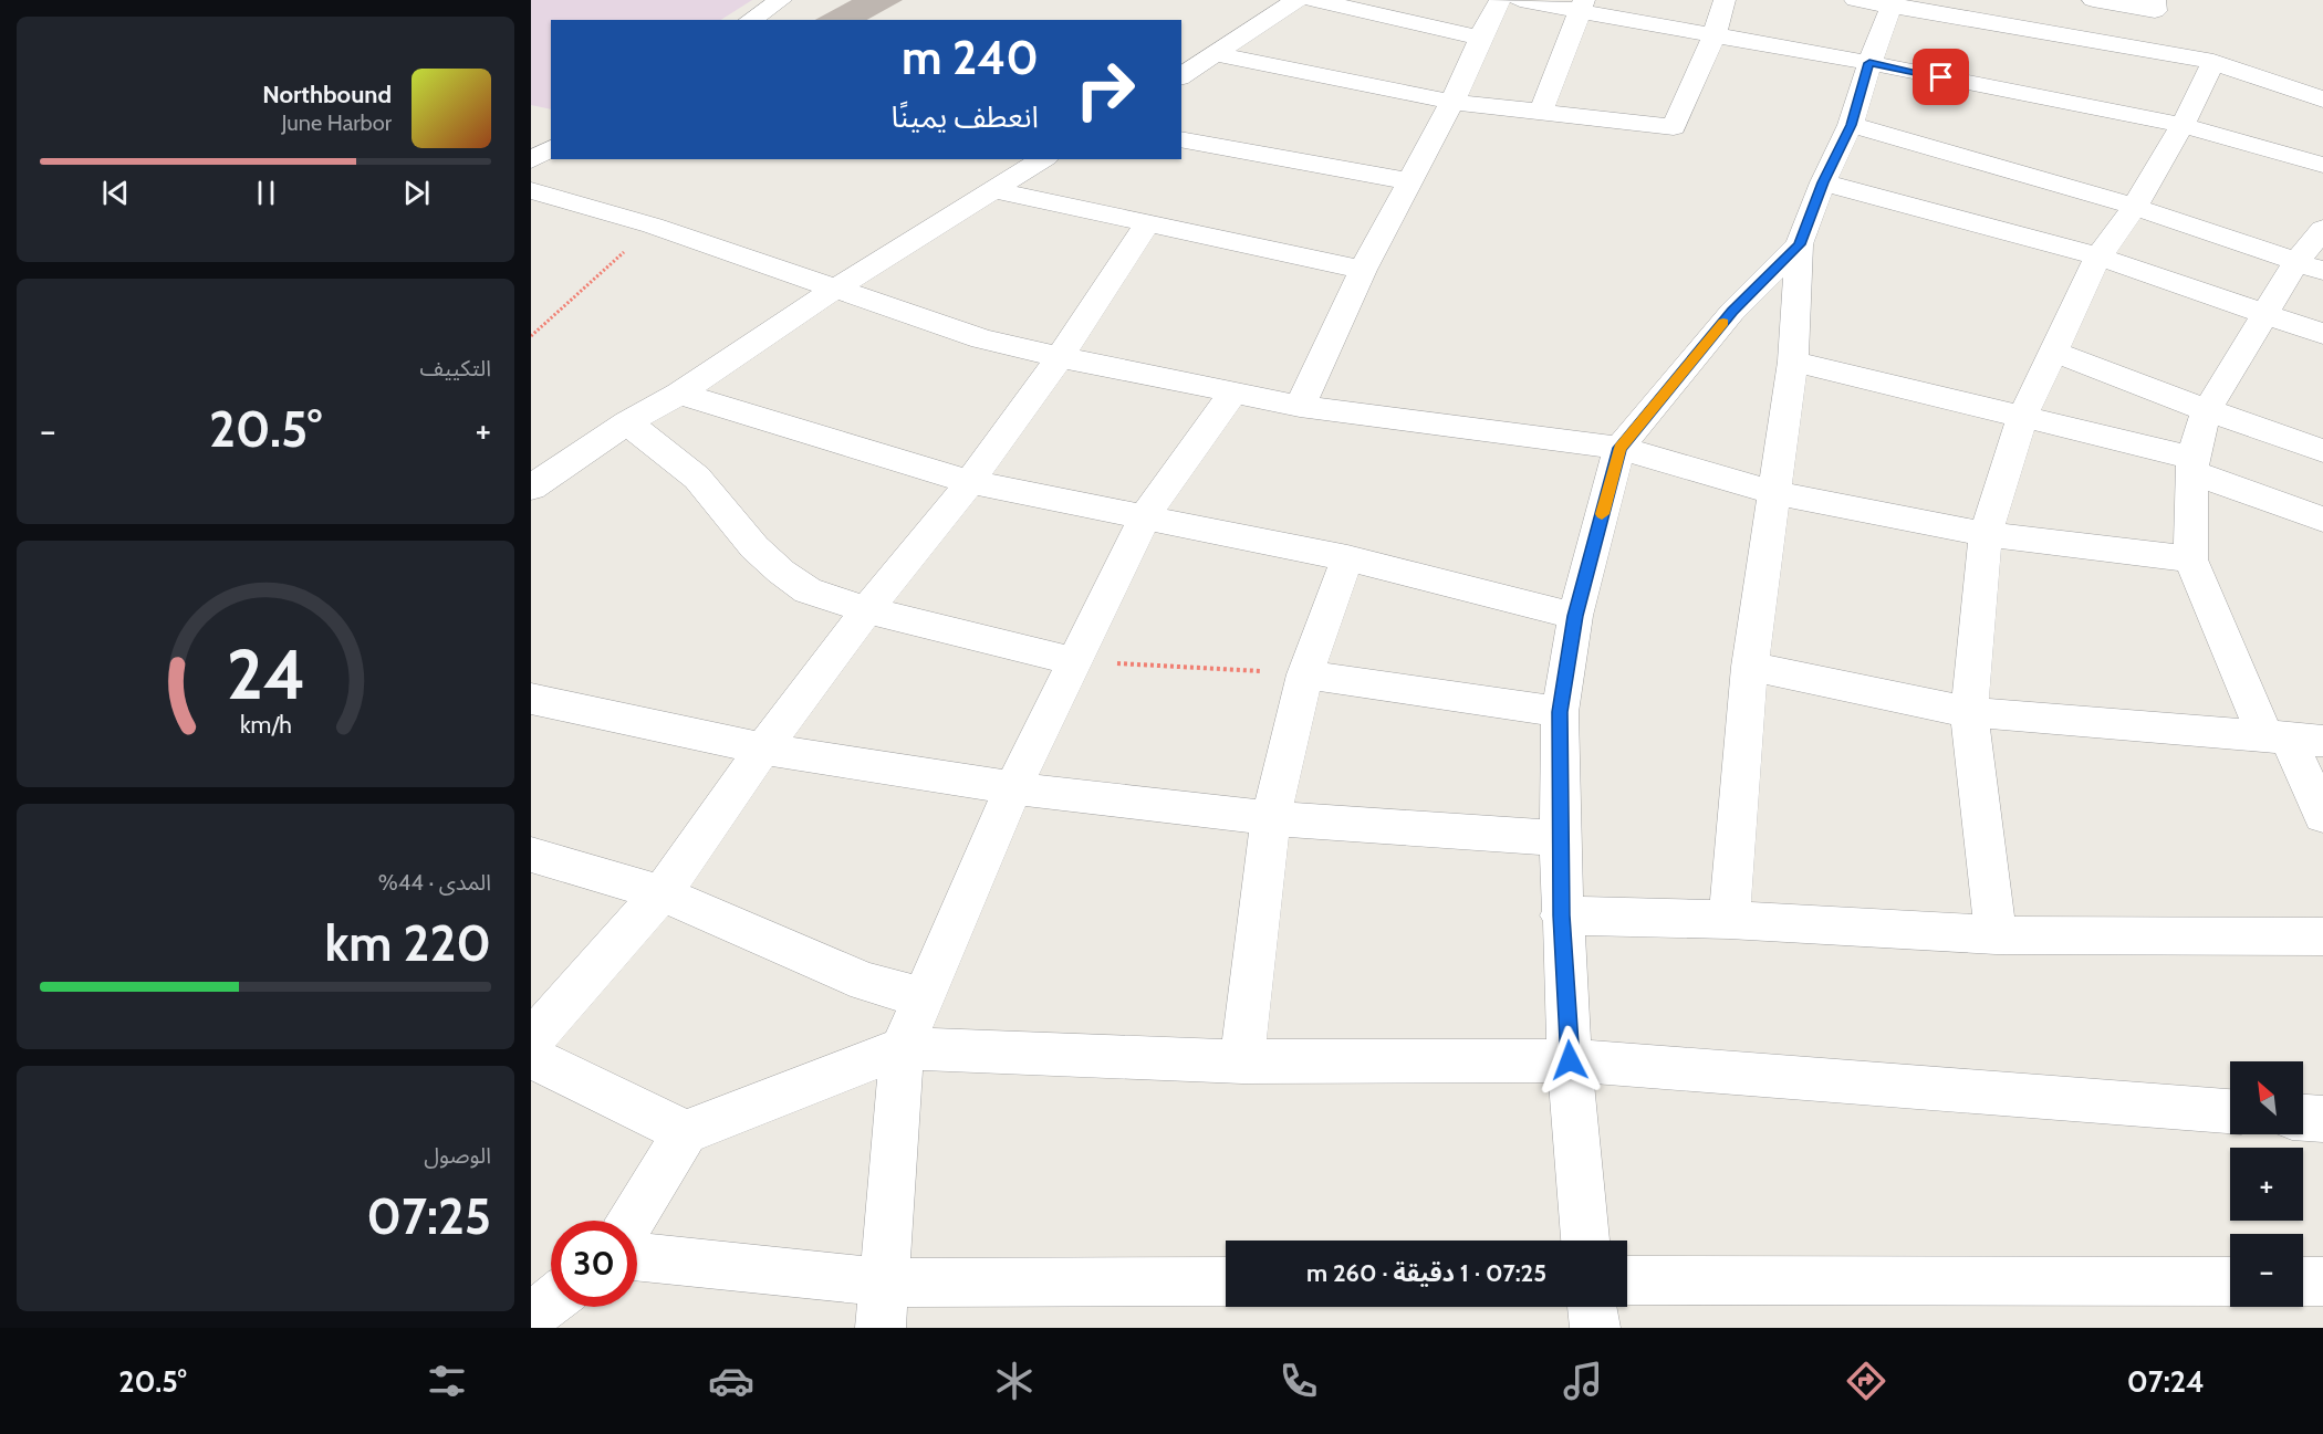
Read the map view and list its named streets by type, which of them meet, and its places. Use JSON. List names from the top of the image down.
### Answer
{
  "north": "top left",
  "page": {
    "turn": ["240 m", "انعطف يمينًا"],
    "song": ["Northbound", "June Harbor"],
    "tile": [
      "التكييف",
      ["المدى · 44%", "220 km"],
      ["الوصول", "07:25"]
    ],
    "heat": ["−", "20.5°", "+"],
    "map_buttons": ["+", "−"],
    "limit": "30",
    "trip": "07:25 · 1 دقيقة · 260 m",
    "tabs": ["07:24", "20.5°"],
    "gauge": ["24", "km/h"]
  }
}
